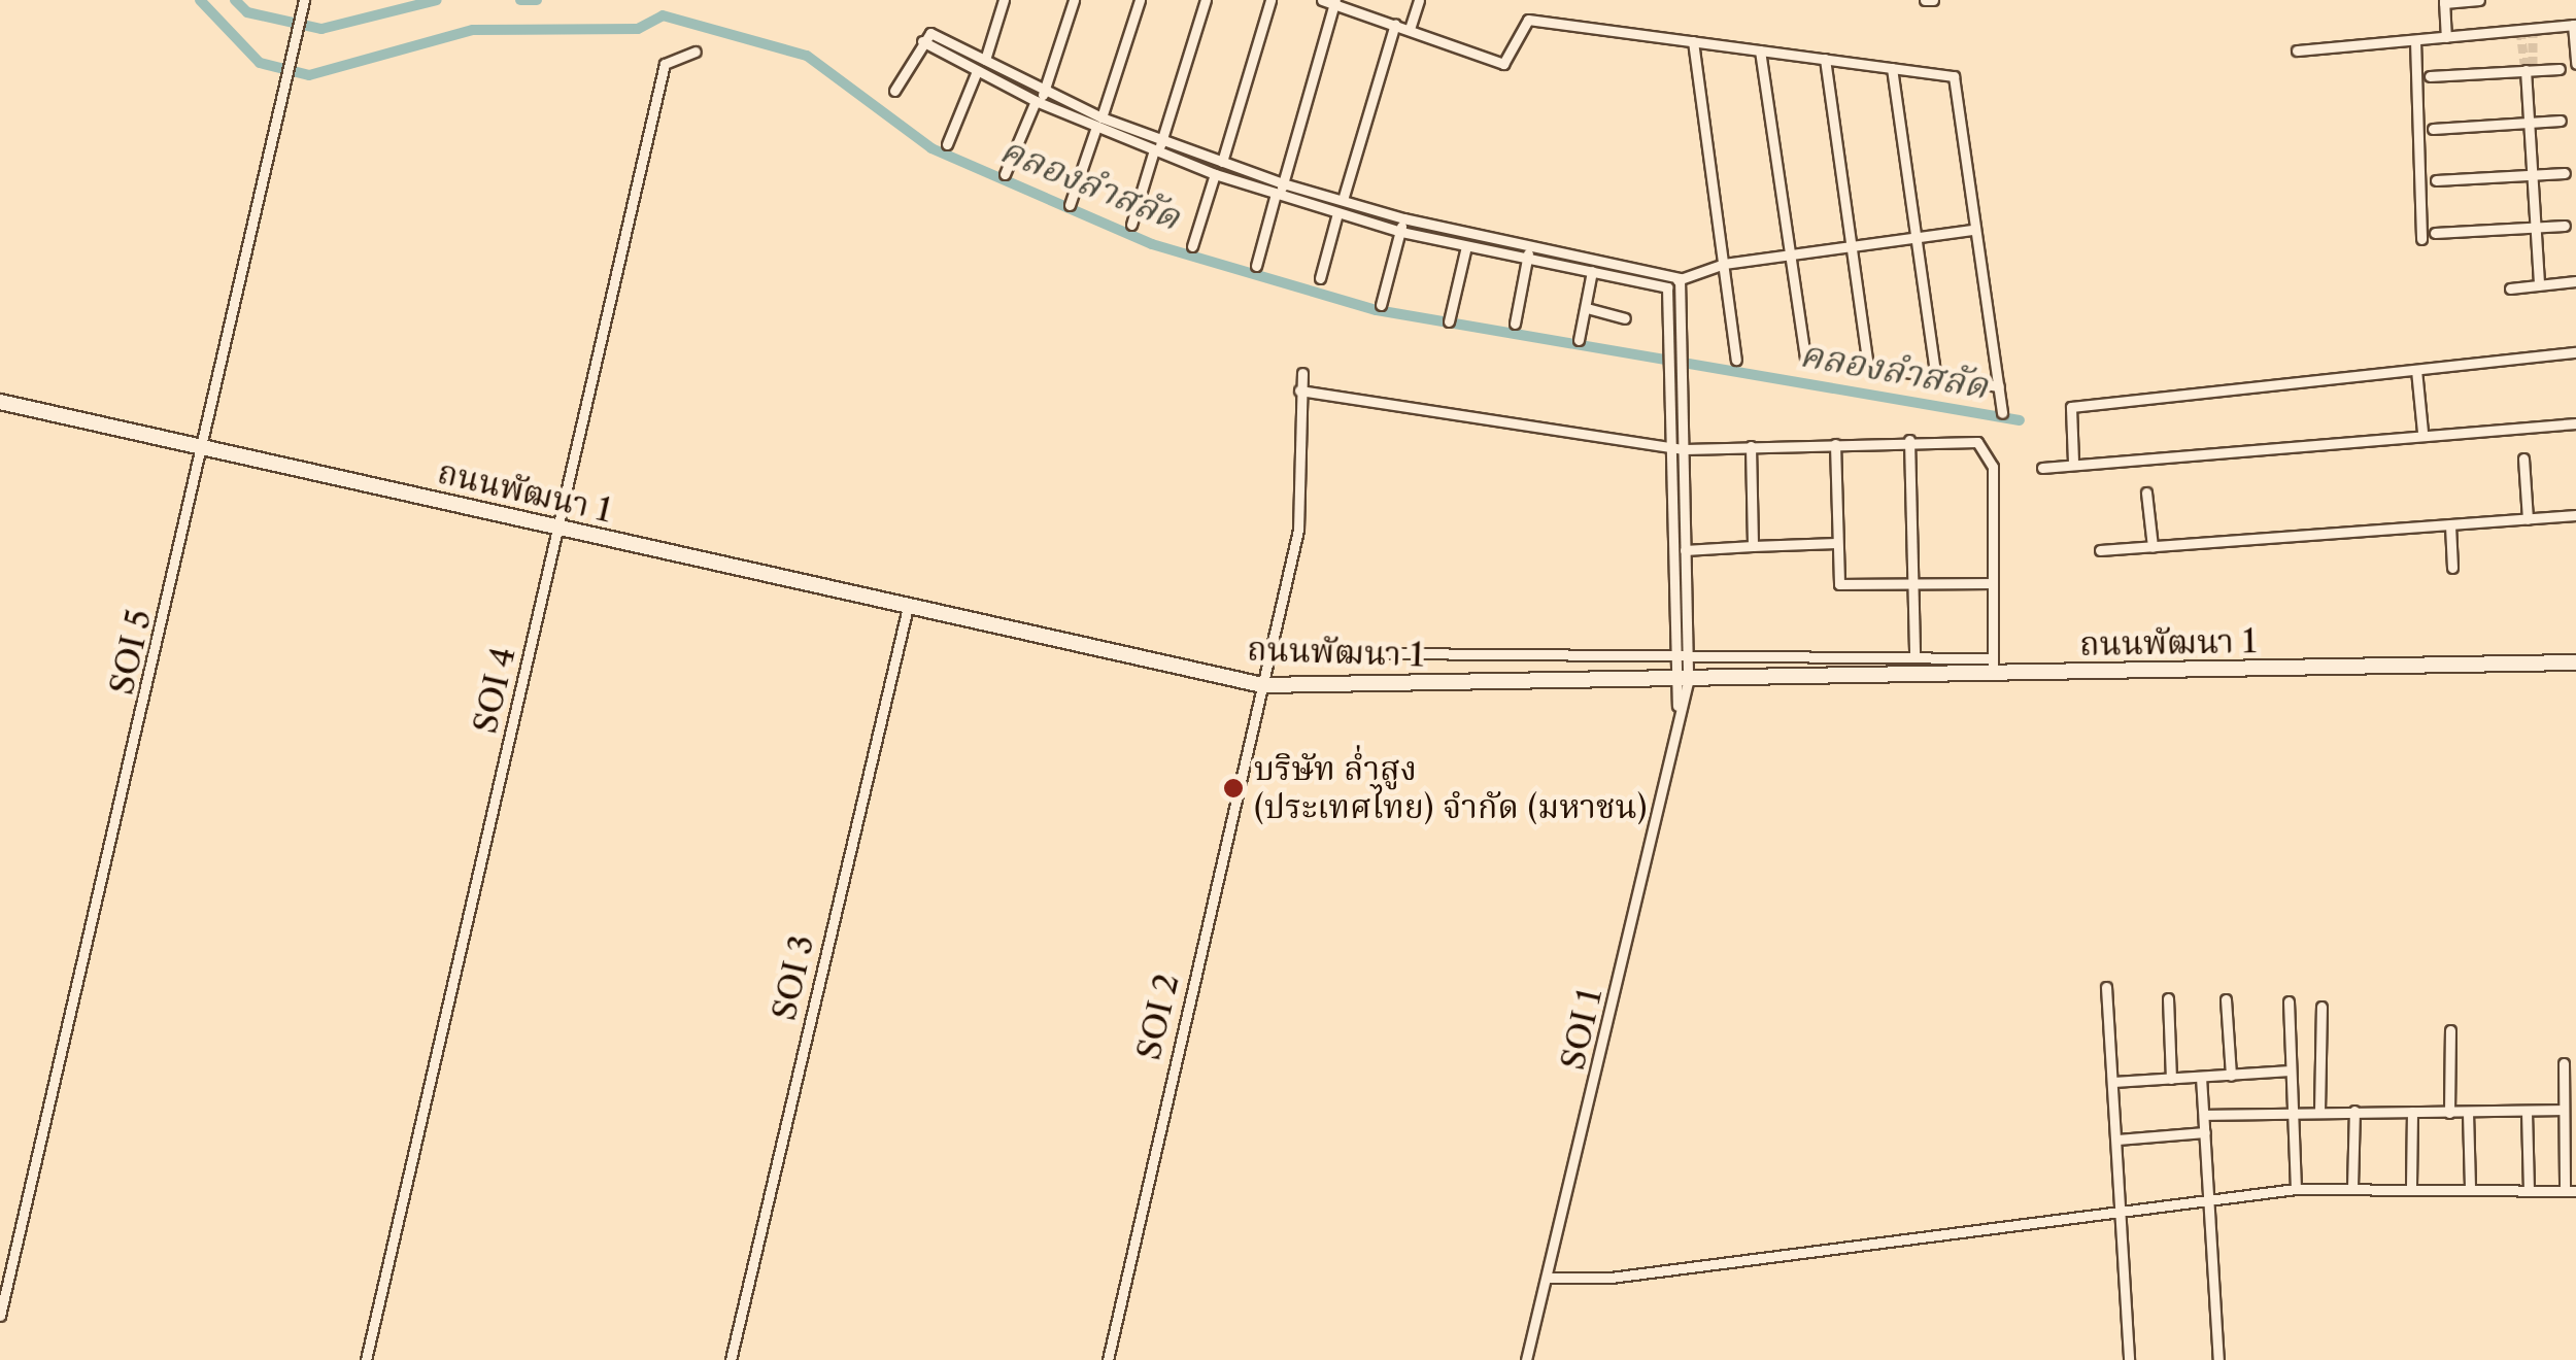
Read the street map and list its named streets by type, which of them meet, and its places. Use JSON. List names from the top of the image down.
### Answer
{
  "streets": {
    "main road": ["ถนนพัฒนา 1"],
    "street": [
      "SOI 5",
      "SOI 4",
      "SOI 3",
      "SOI 2",
      "SOI 1"
    ]
  },
  "crossings": [
    ["ถนนพัฒนา 1", "SOI 5"],
    ["ถนนพัฒนา 1", "SOI 4"],
    ["ถนนพัฒนา 1", "SOI 3"],
    ["ถนนพัฒนา 1", "SOI 2"],
    ["ถนนพัฒนา 1", "SOI 1"]
  ],
  "water": ["คลองลำสลัด"],
  "places": ["บริษัท ล่ำสูง (ประเทศไทย) จำกัด (มหาชน)"]
}
